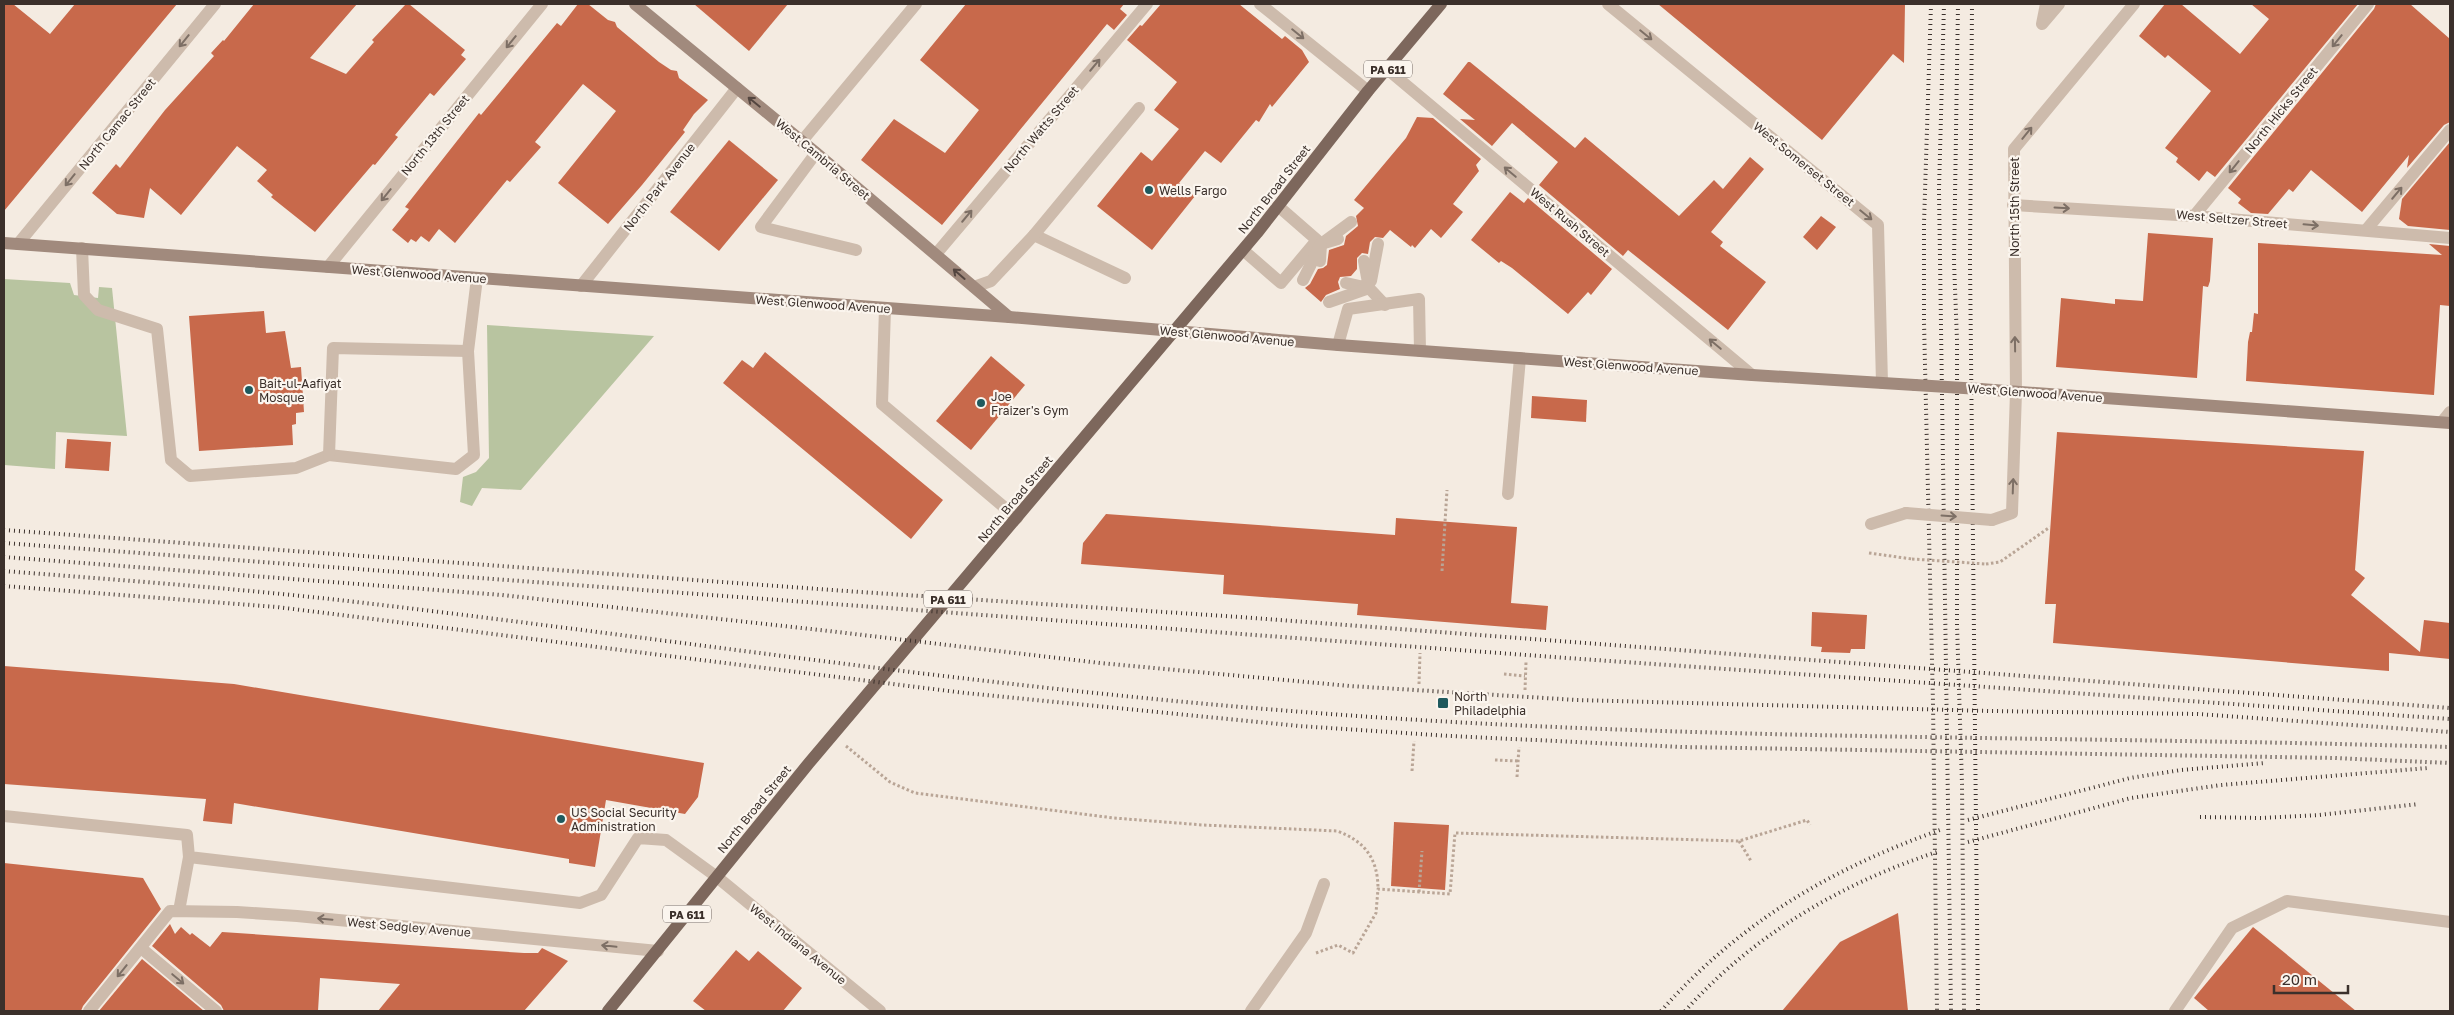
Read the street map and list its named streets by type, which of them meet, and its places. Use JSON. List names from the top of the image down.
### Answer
{
  "streets": {
    "main road": [
      "PA 611",
      "West Cambria Street",
      "North Broad Street",
      "West Glenwood Avenue"
    ],
    "street": [
      "North Hicks Street",
      "North Camac Street",
      "North Watts Street",
      "North 13th Street",
      "West Somerset Street",
      "North Park Avenue",
      "North 15th Street",
      "West Seltzer Street",
      "West Rush Street",
      "West Sedgley Avenue",
      "West Indiana Avenue"
    ]
  },
  "crossings": [
    ["North Hicks Street", "West Seltzer Street"],
    ["North Camac Street", "West Glenwood Avenue"],
    ["North Watts Street", "West Cambria Street"],
    ["North 13th Street", "West Glenwood Avenue"],
    ["West Cambria Street", "North Park Avenue"],
    ["West Cambria Street", "West Glenwood Avenue"],
    ["West Somerset Street", "West Glenwood Avenue"],
    ["North Park Avenue", "West Glenwood Avenue"],
    ["North Broad Street", "West Rush Street"],
    ["North Broad Street", "West Glenwood Avenue"],
    ["North Broad Street", "West Sedgley Avenue"],
    ["North Broad Street", "West Indiana Avenue"],
    ["North 15th Street", "West Seltzer Street"],
    ["North 15th Street", "West Glenwood Avenue"],
    ["West Rush Street", "West Glenwood Avenue"]
  ],
  "one_way": [
    "North Hicks Street",
    "North Camac Street",
    "North 13th Street",
    "West Somerset Street",
    "North 15th Street",
    "West Seltzer Street",
    "West Rush Street",
    "West Sedgley Avenue"
  ],
  "places": {
    "other": [
      "Wells Fargo",
      "Bait-ul-Aafiyat Mosque",
      "Joe Fraizer's Gym",
      "US Social Security Administration"
    ],
    "transit": ["North Philadelphia"]
  },
  "scale_bar": "20 m"
}
